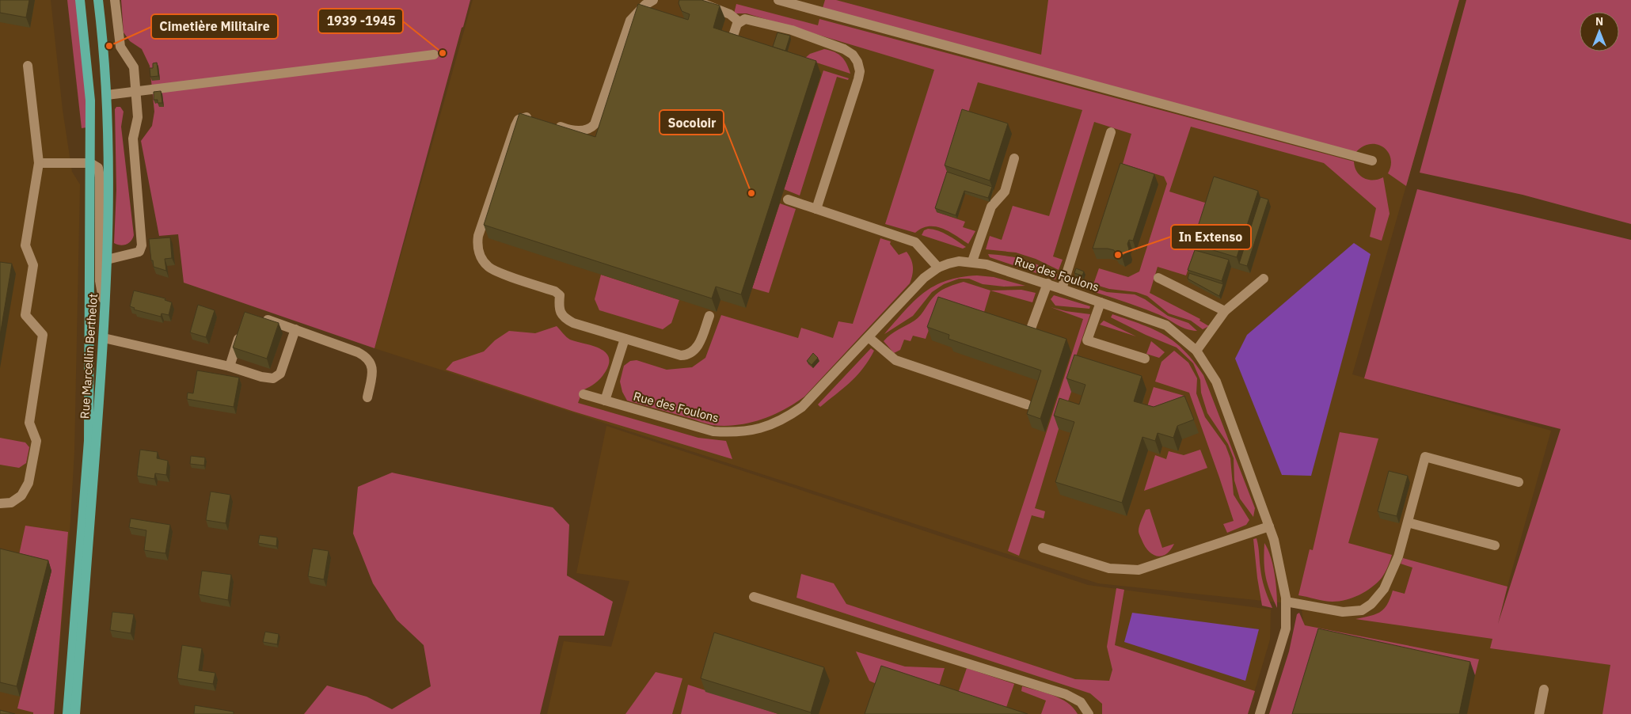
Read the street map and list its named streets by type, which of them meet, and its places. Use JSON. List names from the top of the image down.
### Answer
{
  "streets": {
    "main road": ["Rue Marcellin Berthelot"],
    "street": ["Rue des Foulons"]
  },
  "places": [
    "Cimetière Militaire",
    "1939 -1945",
    "Socoloir",
    "In Extenso"
  ],
  "north": "top"
}
